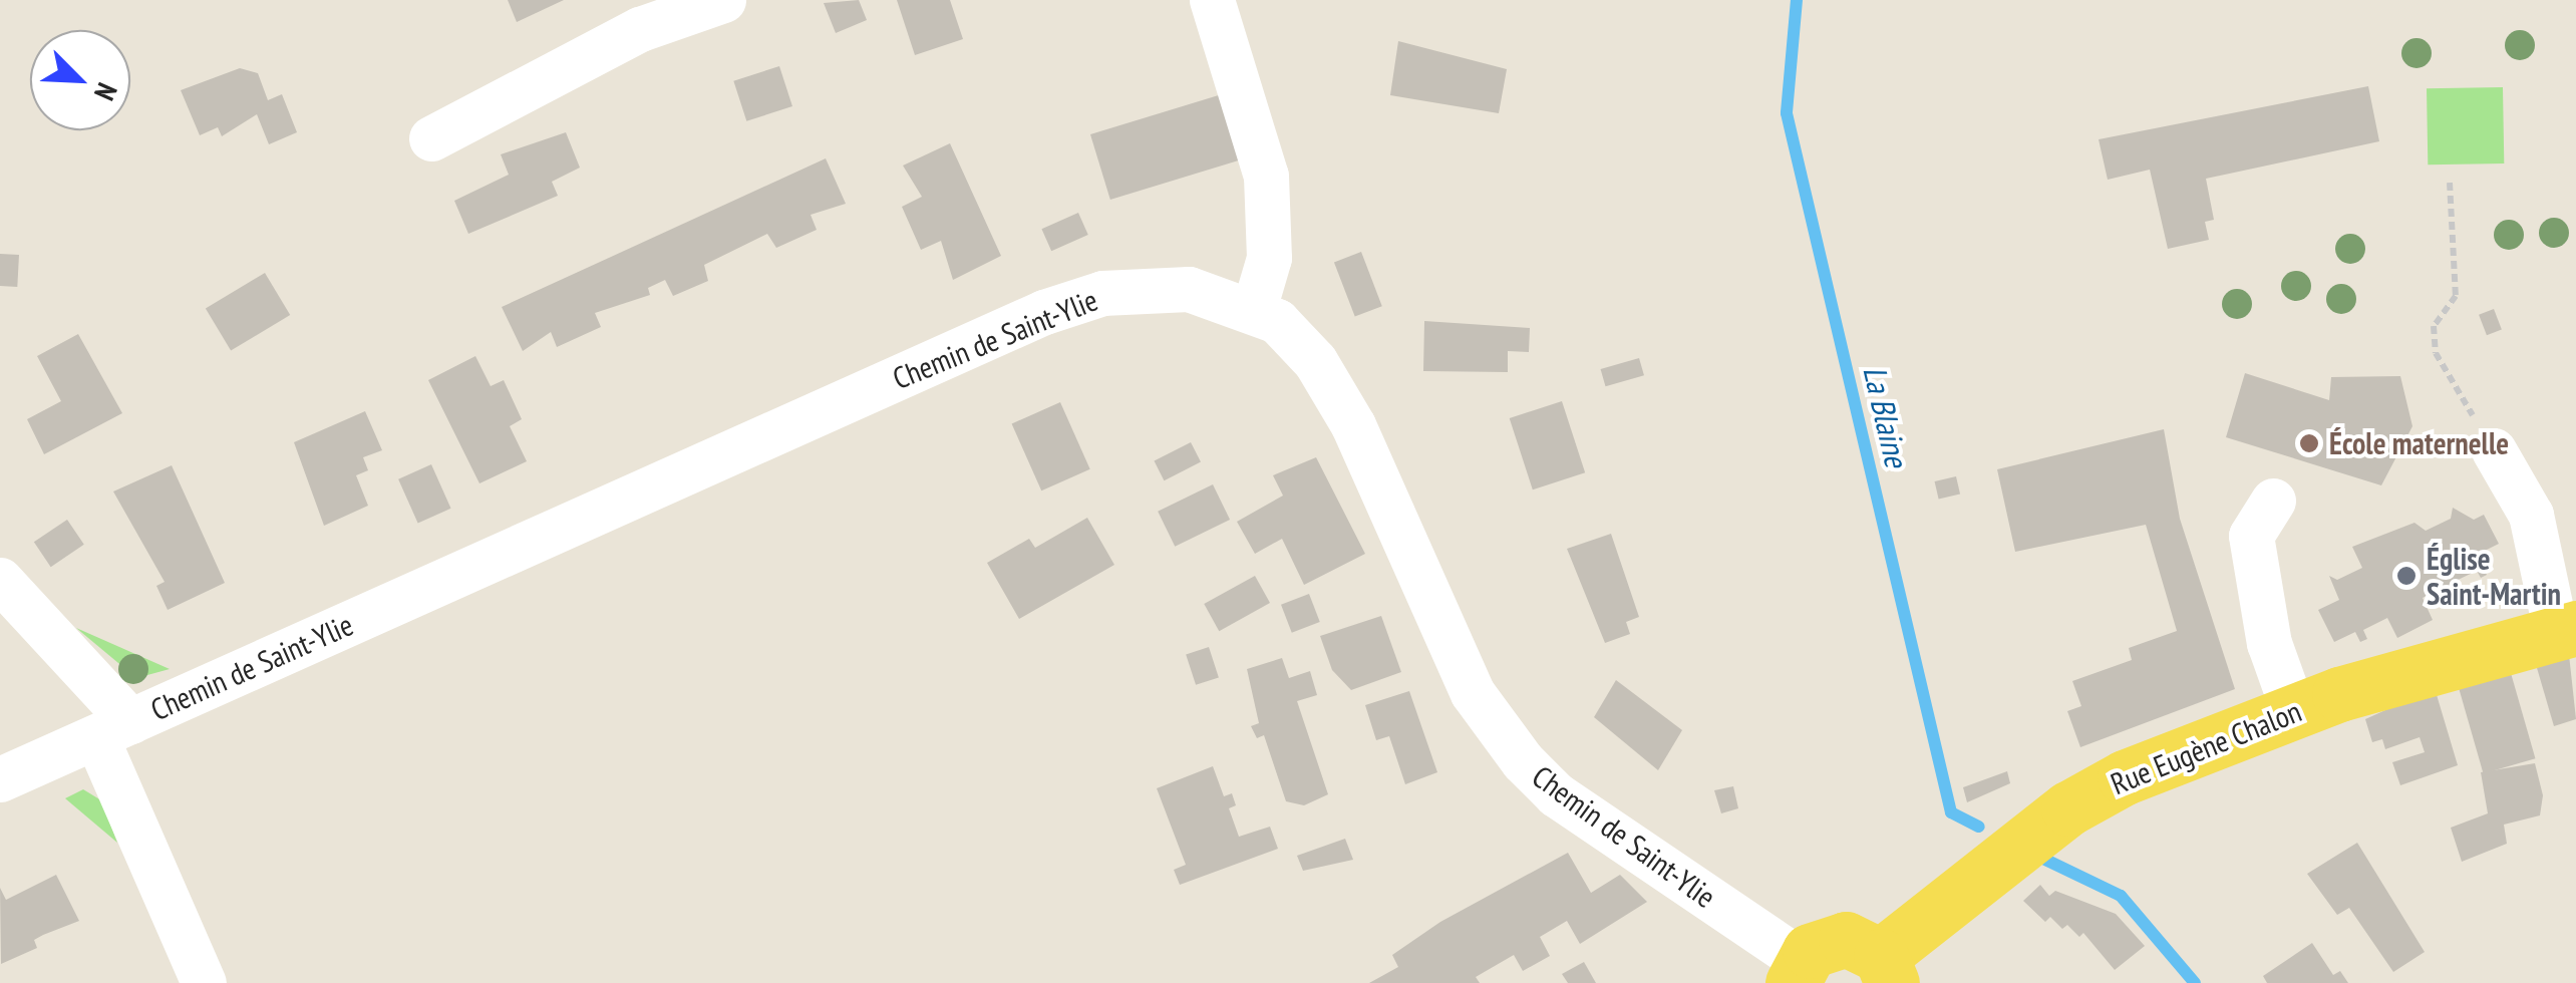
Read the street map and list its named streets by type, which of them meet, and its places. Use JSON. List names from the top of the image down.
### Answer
{
  "streets": {
    "main road": ["Rue Eugène Chalon"],
    "street": ["Chemin de Saint-Ylie"]
  },
  "water": ["La Blaine"],
  "places": ["École maternelle", "Église Saint-Martin"],
  "north": "bottom right"
}
